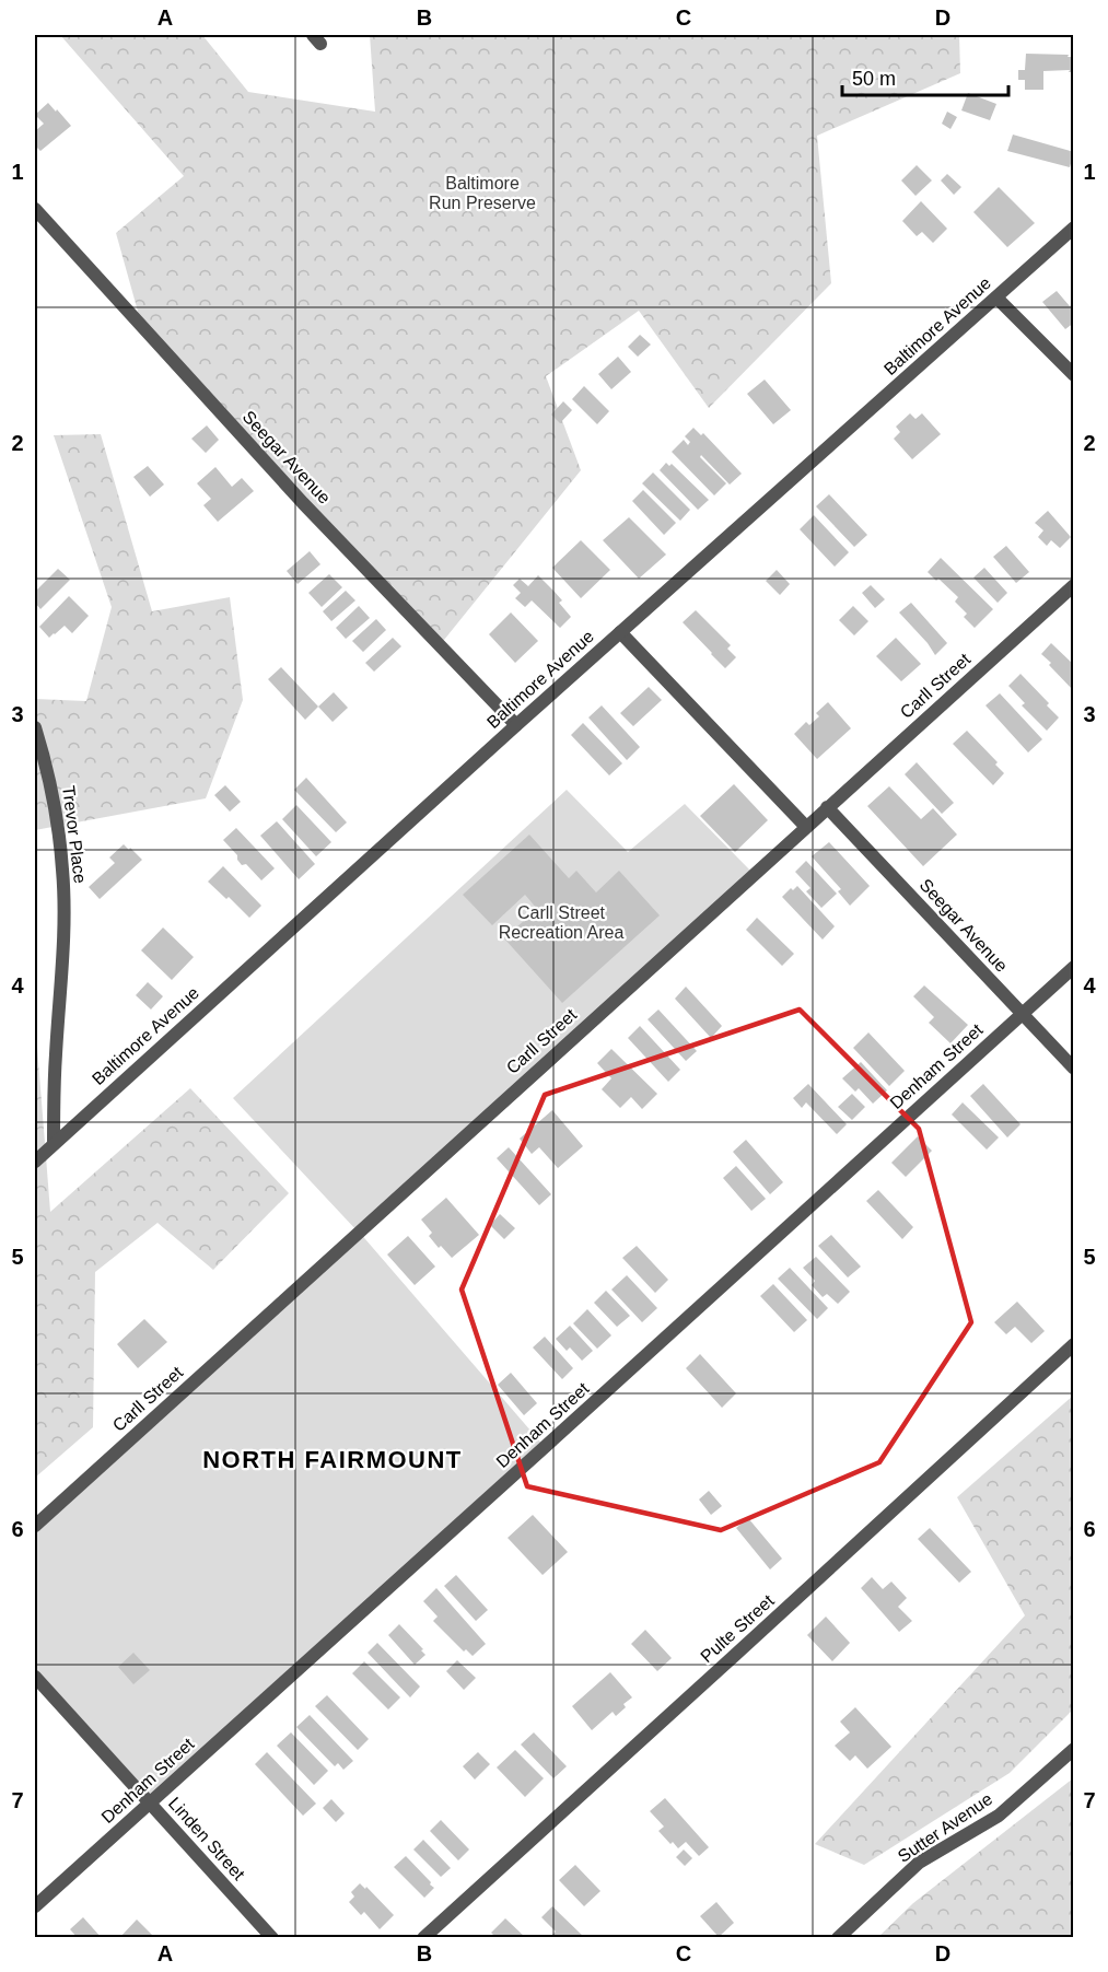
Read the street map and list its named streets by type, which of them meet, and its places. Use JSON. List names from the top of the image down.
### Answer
{
  "streets": {
    "street": [
      "Baltimore Avenue",
      "Seegar Avenue",
      "Carll Street",
      "Trevor Place",
      "Denham Street",
      "Pulte Street",
      "Sutter Avenue",
      "Linden Street"
    ]
  },
  "crossings": [
    ["Baltimore Avenue", "Seegar Avenue"],
    ["Baltimore Avenue", "Trevor Place"],
    ["Seegar Avenue", "Carll Street"],
    ["Seegar Avenue", "Denham Street"],
    ["Denham Street", "Linden Street"]
  ],
  "districts": ["NORTH FAIRMOUNT"],
  "parks": ["Baltimore Run Preserve", "Carll Street Recreation Area"],
  "scale_bar": "50 m",
  "grid": {
    "columns": [
      "A",
      "B",
      "C",
      "D"
    ],
    "rows": [
      "1",
      "2",
      "3",
      "4",
      "5",
      "6",
      "7"
    ]
  }
}
